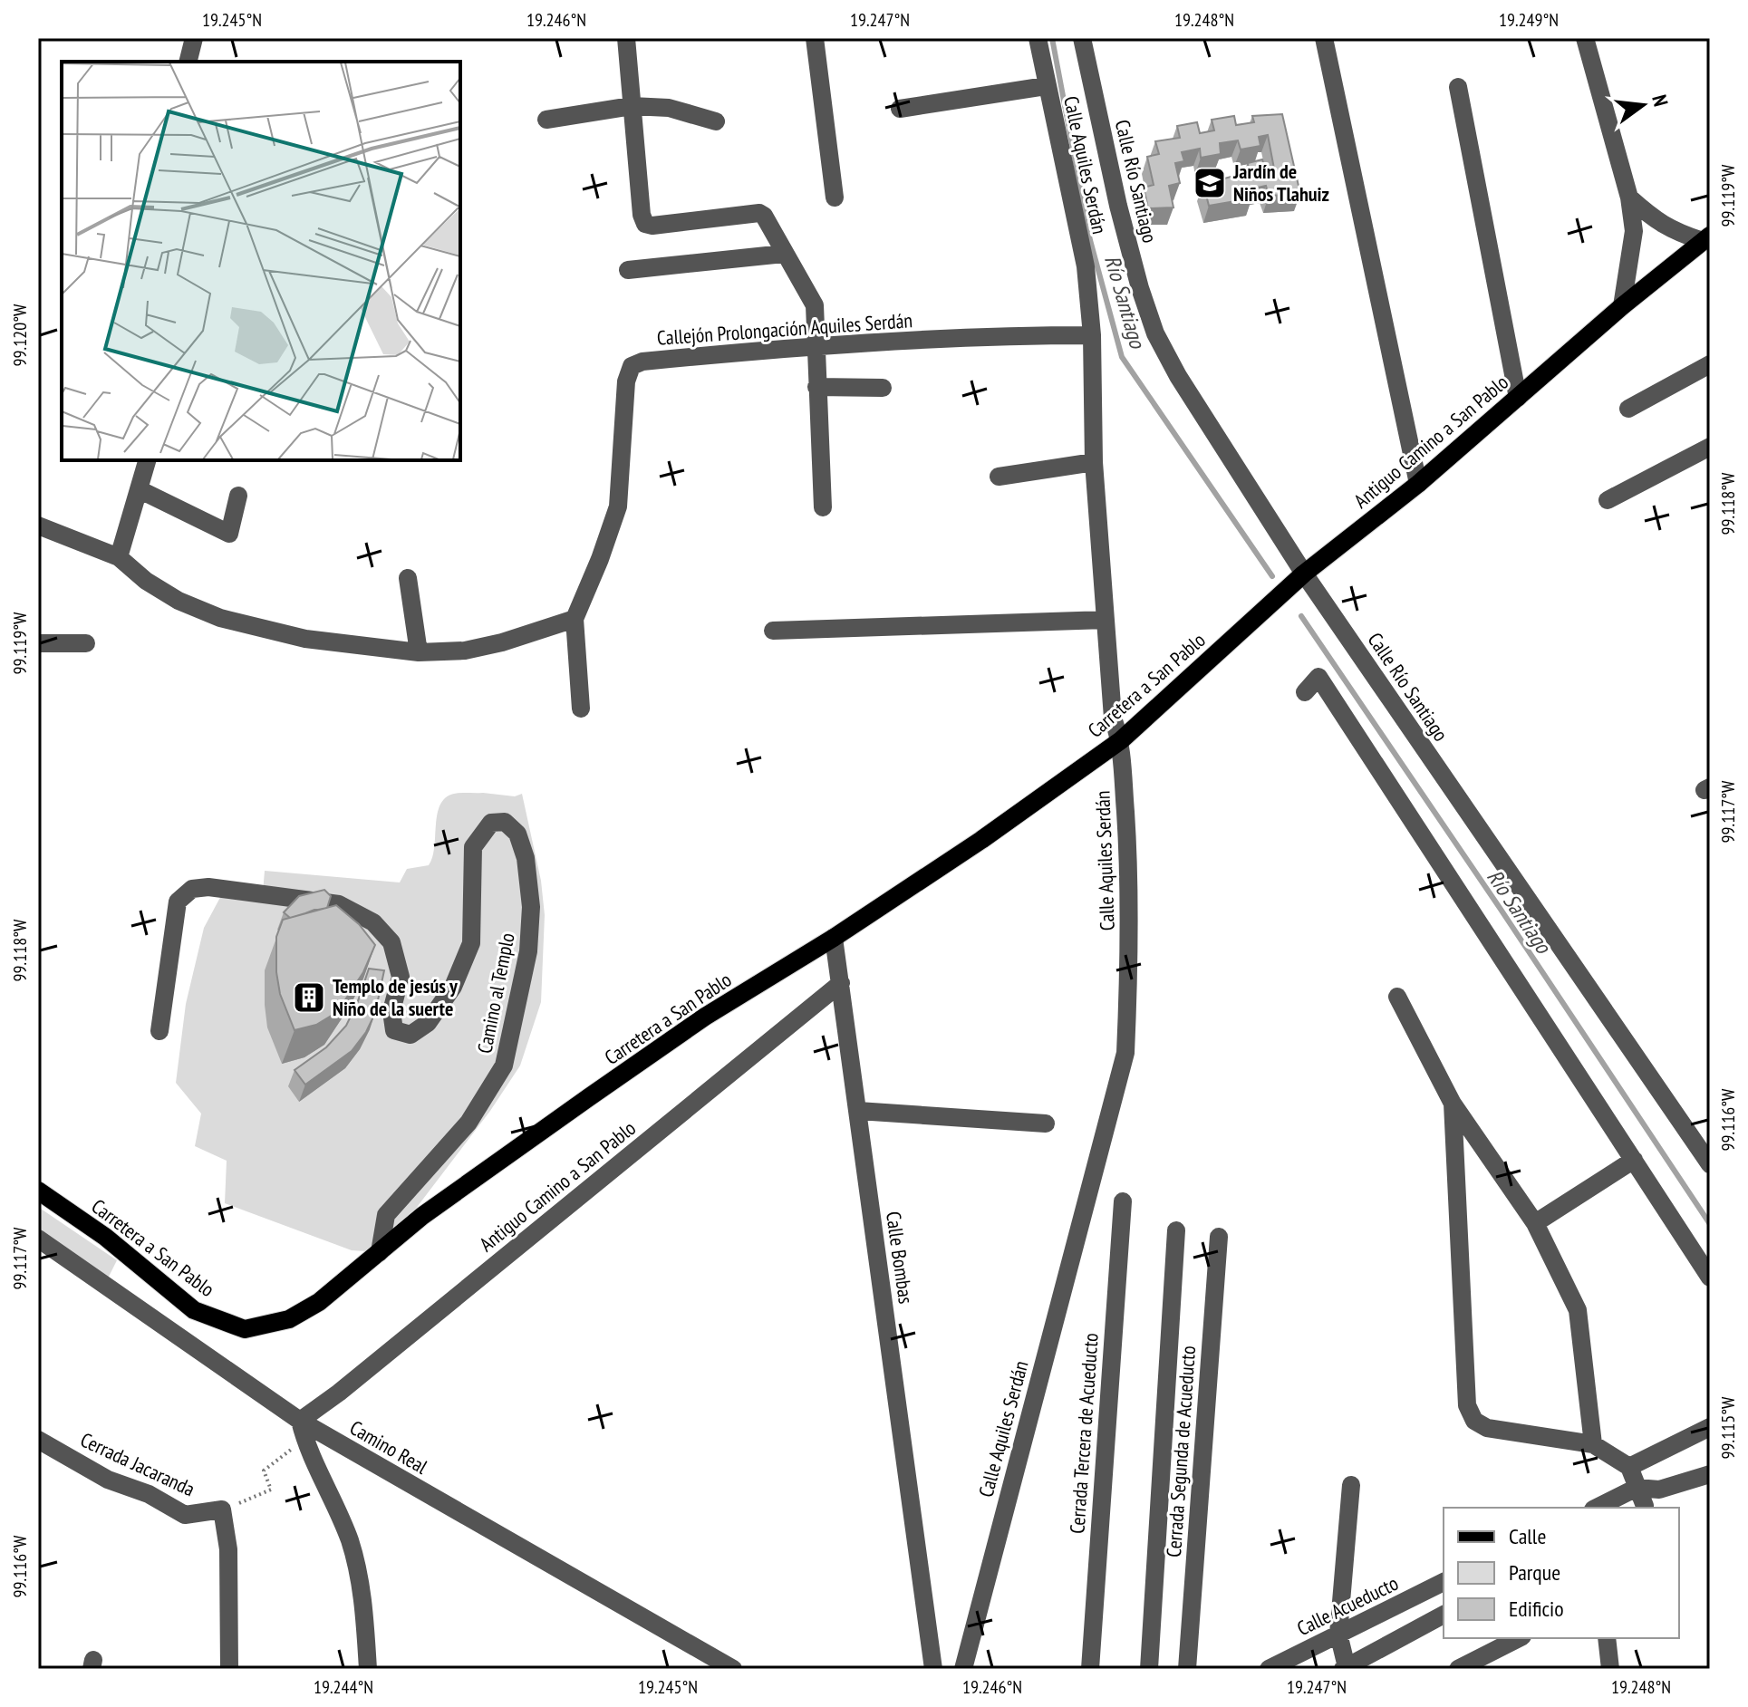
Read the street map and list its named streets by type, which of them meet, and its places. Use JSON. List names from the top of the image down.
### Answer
{
  "streets": {
    "main road": ["Antiguo Camino a San Pablo", "Carretera a San Pablo"],
    "street": [
      "Calle Aquiles Serdán",
      "Calle Río Santiago",
      "Callejón Prolongación Aquiles Serdán",
      "Camino al Templo",
      "Calle Bombas",
      "Cerrada Tercera de Acueducto",
      "Camino Real",
      "Cerrada Segunda de Acueducto",
      "Cerrada Jacaranda",
      "Calle Acueducto"
    ]
  },
  "crossings": [
    ["Calle Aquiles Serdán", "Callejón Prolongación Aquiles Serdán"],
    ["Calle Aquiles Serdán", "Carretera a San Pablo"],
    ["Calle Río Santiago", "Antiguo Camino a San Pablo"],
    ["Calle Río Santiago", "Carretera a San Pablo"],
    ["Antiguo Camino a San Pablo", "Carretera a San Pablo"],
    ["Antiguo Camino a San Pablo", "Calle Bombas"],
    ["Antiguo Camino a San Pablo", "Camino Real"],
    ["Carretera a San Pablo", "Camino al Templo"],
    ["Carretera a San Pablo", "Calle Bombas"]
  ],
  "water": ["Río Santiago"],
  "places": {
    "school or university": ["Jardín de Niños Tlahuiz"],
    "building": ["Templo de jesús y Niño de la suerte"]
  },
  "legend": ["Calle", "Parque", "Edificio"],
  "north": "right",
  "coordinates": [
    "19.245°N",
    "19.246°N",
    "19.247°N",
    "19.248°N",
    "19.249°N",
    "99.119°W",
    "99.120°W",
    "99.118°W",
    "99.117°W",
    "99.116°W",
    "99.115°W",
    "19.244°N"
  ]
}
